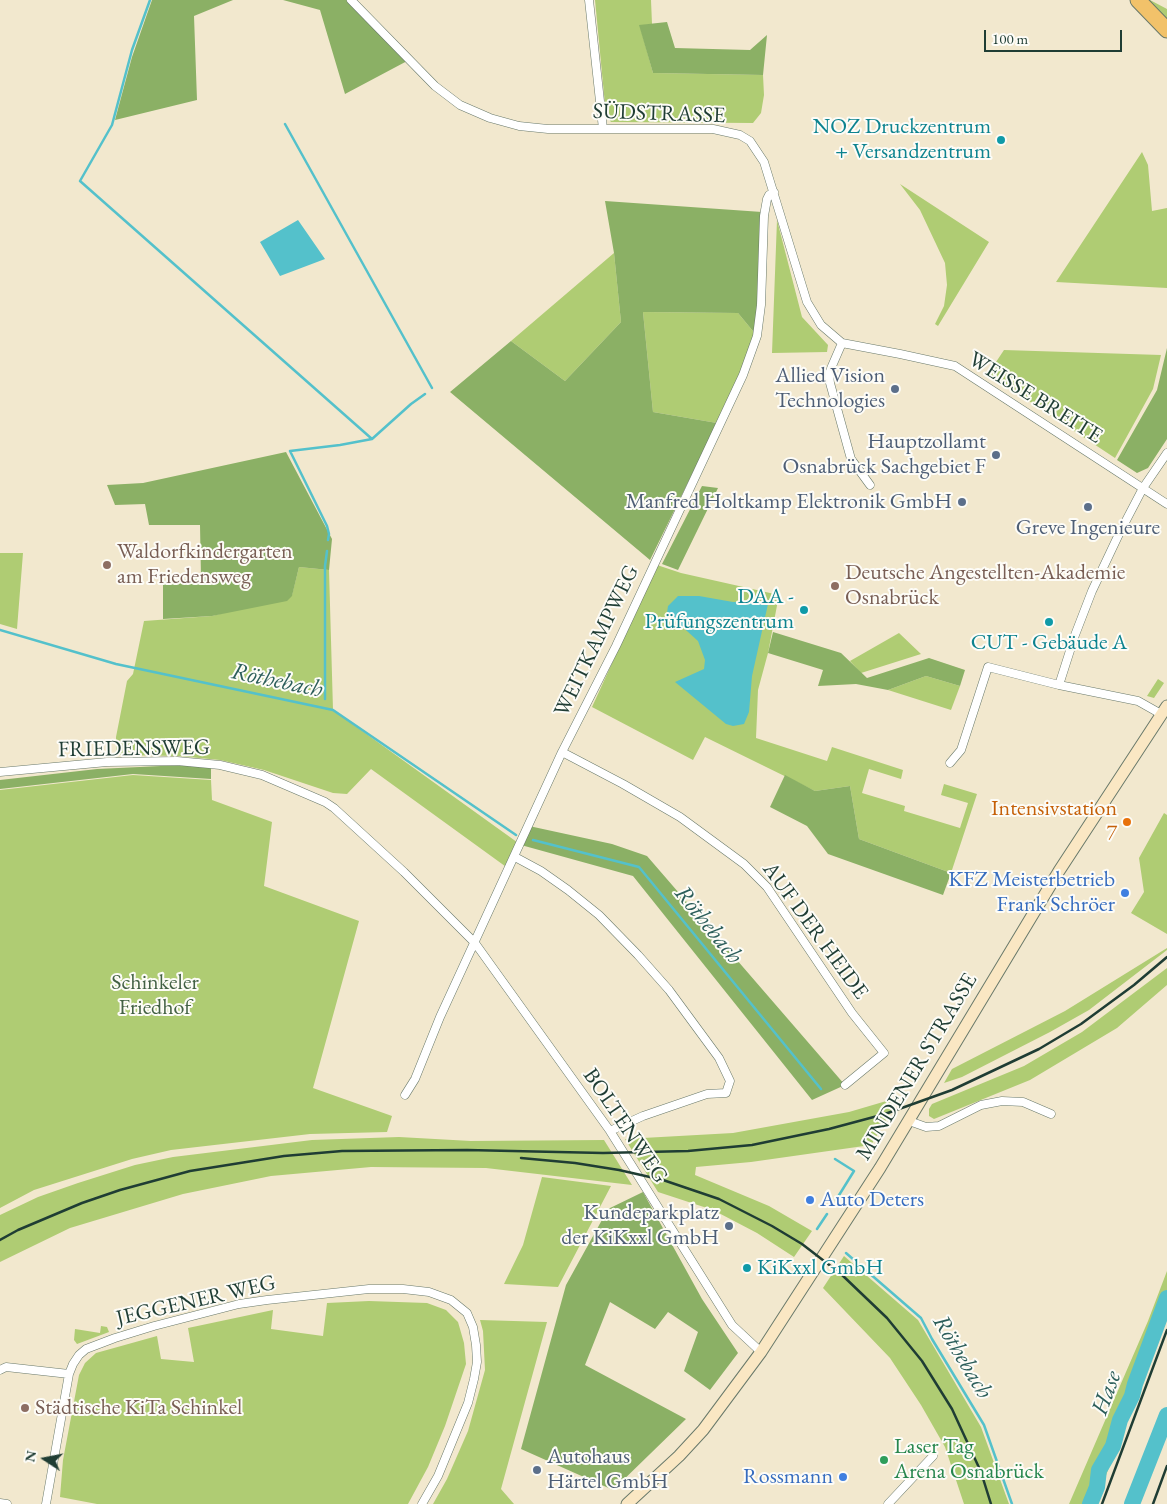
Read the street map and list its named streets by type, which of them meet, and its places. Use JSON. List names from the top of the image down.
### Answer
{
  "streets": {
    "main road": ["MINDENER STRASSE"],
    "street": [
      "SÜDSTRASSE",
      "WEISSE BREITE",
      "WEITKAMPWEG",
      "FRIEDENSWEG",
      "AUF DER HEIDE",
      "BOLTENWEG",
      "JEGGENER WEG"
    ]
  },
  "crossings": [
    ["SÜDSTRASSE", "WEISSE BREITE"],
    ["SÜDSTRASSE", "WEITKAMPWEG"],
    ["WEITKAMPWEG", "FRIEDENSWEG"],
    ["WEITKAMPWEG", "AUF DER HEIDE"],
    ["WEITKAMPWEG", "BOLTENWEG"],
    ["FRIEDENSWEG", "BOLTENWEG"],
    ["MINDENER STRASSE", "BOLTENWEG"]
  ],
  "water": ["Röthebach", "Hase"],
  "parks": ["Schinkeler Friedhof"],
  "places": [
    "NOZ Druckzentrum + Versandzentrum",
    "Allied Vision Technologies",
    "Hauptzollamt Osnabrück Sachgebiet F",
    "Manfred Holtkamp Elektronik GmbH",
    "Greve Ingenieure",
    "Waldorfkindergarten am Friedensweg",
    "Deutsche Angestellten-Akademie Osnabrück",
    "DAA - Prüfungszentrum",
    "CUT - Gebäude A",
    "Intensivstation 7",
    "KFZ Meisterbetrieb Frank Schröer",
    "Auto Deters",
    "Kundeparkplatz der KiKxxl GmbH",
    "KiKxxl GmbH",
    "Städtische KiTa Schinkel",
    "Laser Tag Arena Osnabrück",
    "Autohaus Härtel GmbH",
    "Rossmann"
  ],
  "scale_bar": "100 m",
  "north": "left"
}
